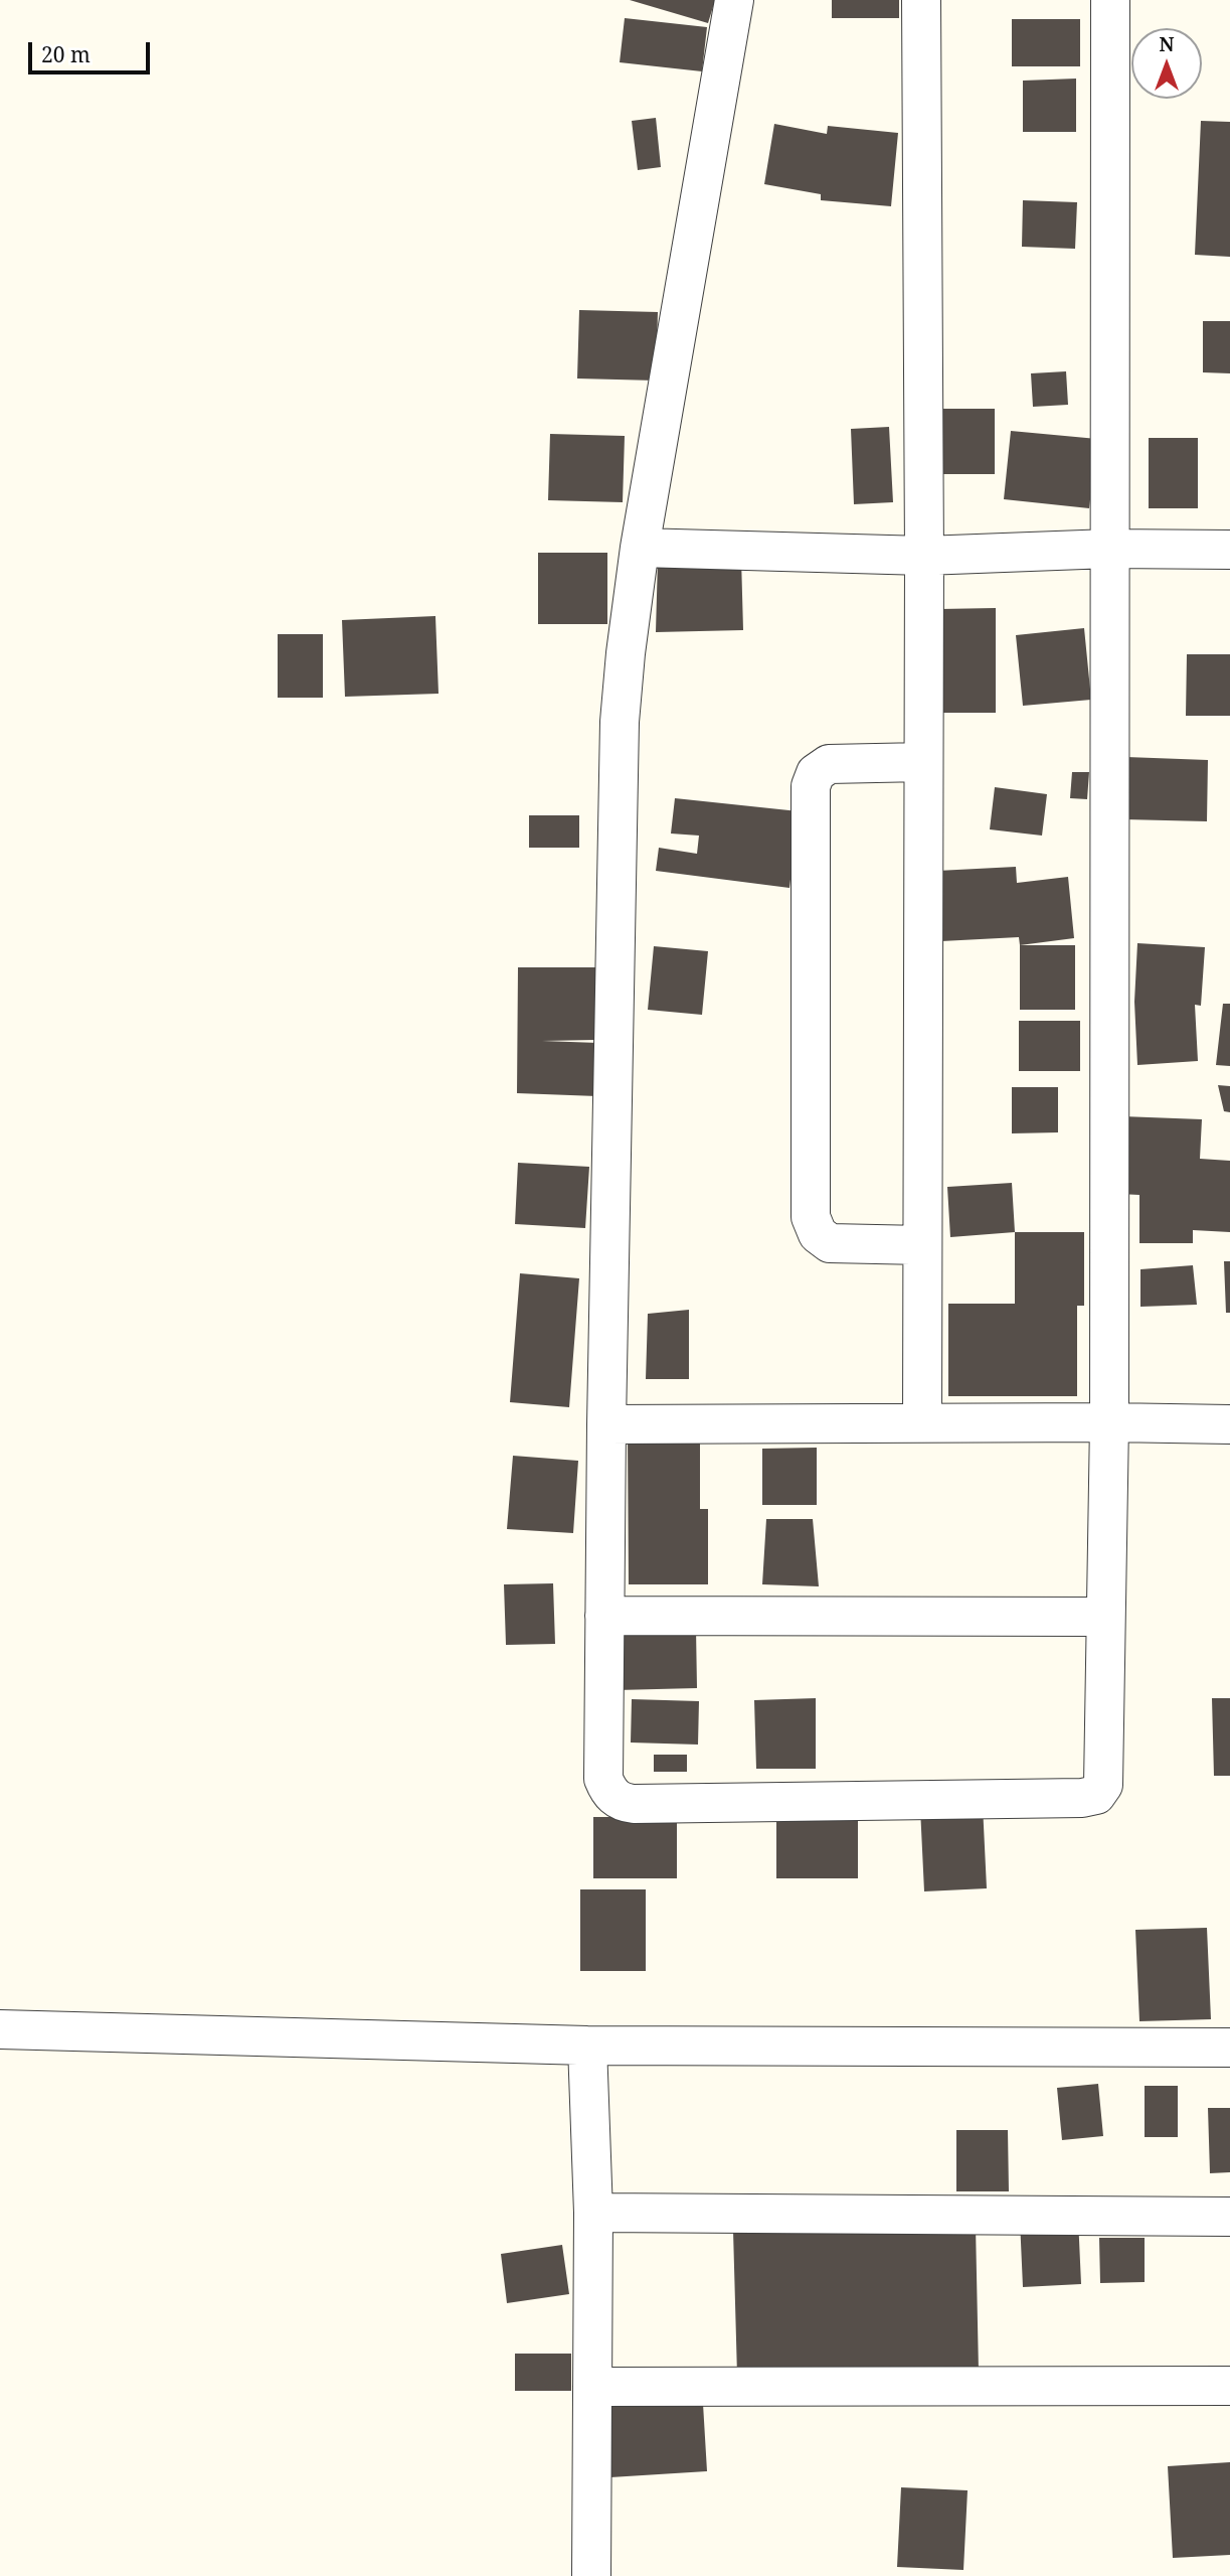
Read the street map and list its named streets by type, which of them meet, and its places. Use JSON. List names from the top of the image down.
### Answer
{
  "scale_bar": "20 m",
  "north": "top"
}
